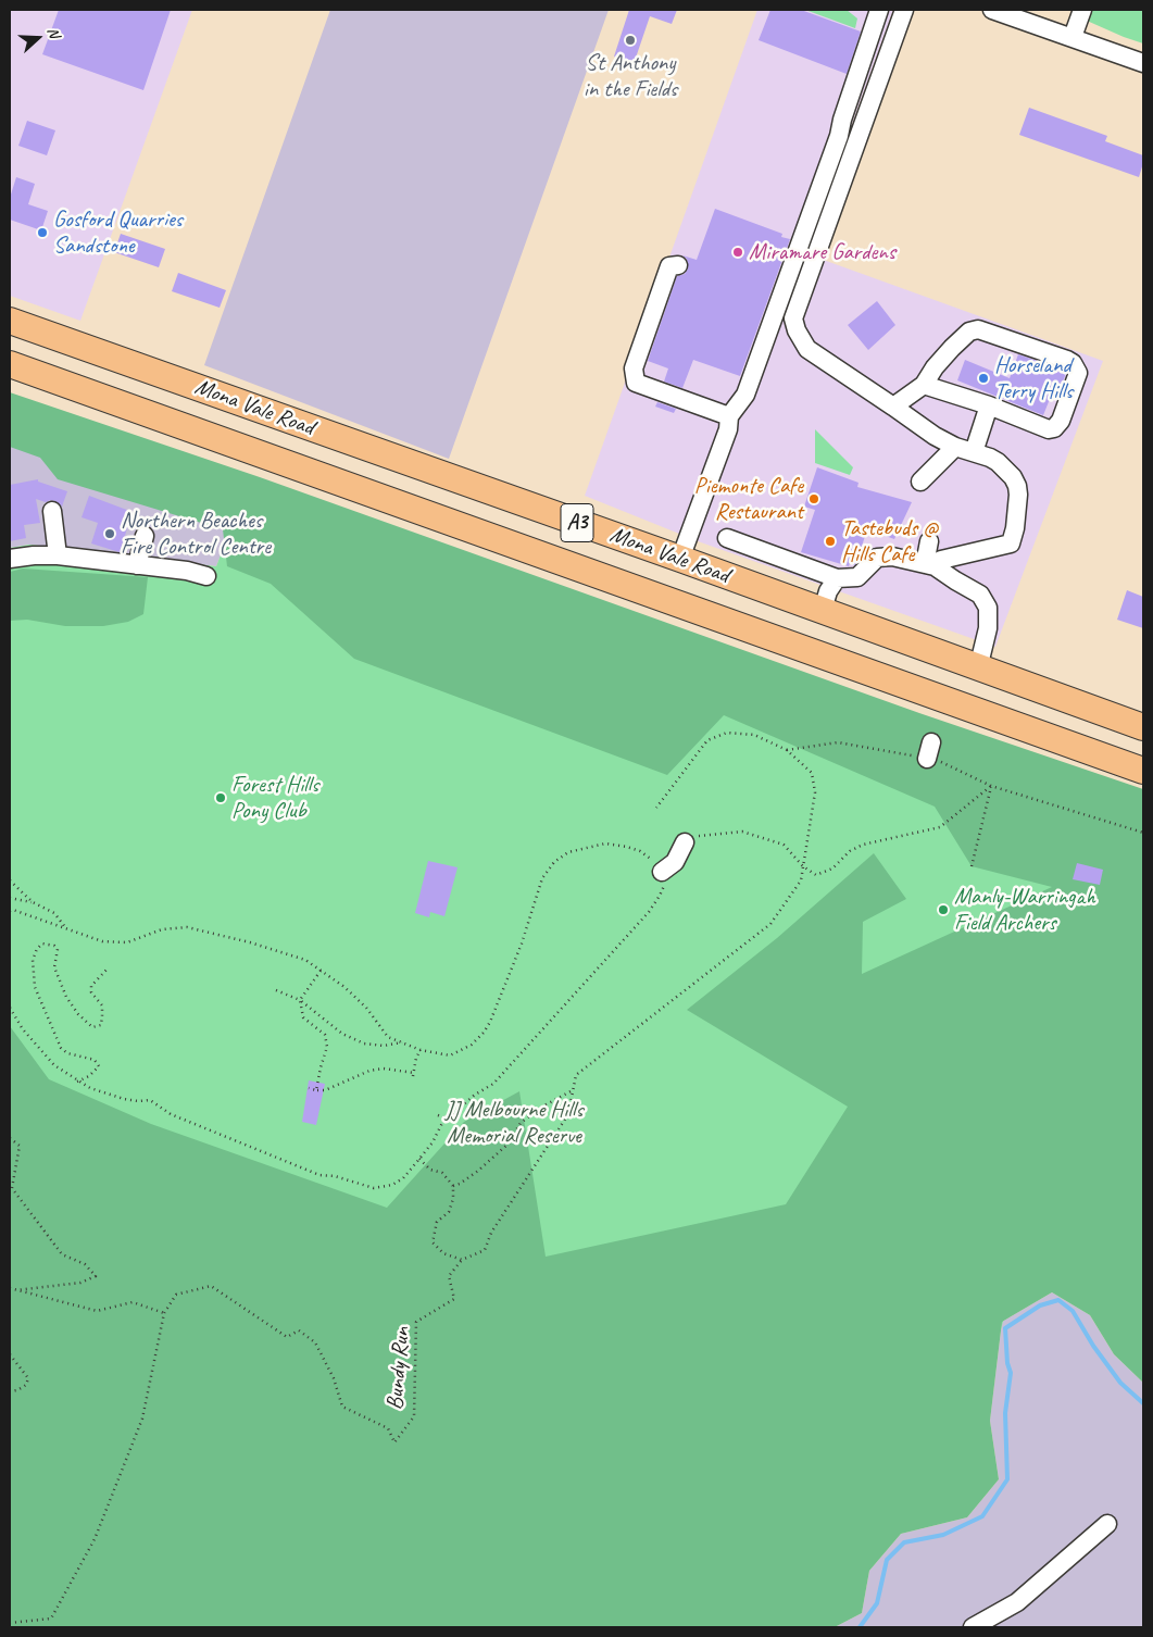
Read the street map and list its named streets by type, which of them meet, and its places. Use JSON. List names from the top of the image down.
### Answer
{
  "streets": {
    "highway": ["Mona Vale Road", "A3"],
    "path": ["Bundy Run"]
  },
  "parks": ["JJ Melbourne Hills Memorial Reserve"],
  "places": [
    "St Anthony in the Fields",
    "Gosford Quarries Sandstone",
    "Miramare Gardens",
    "Horseland Terry Hills",
    "Piemonte Cafe Restaurant",
    "Northern Beaches Fire Control Centre",
    "Tastebuds @ Hills Cafe",
    "Forest Hills Pony Club",
    "Manly-Warringah Field Archers"
  ],
  "north": "right"
}
